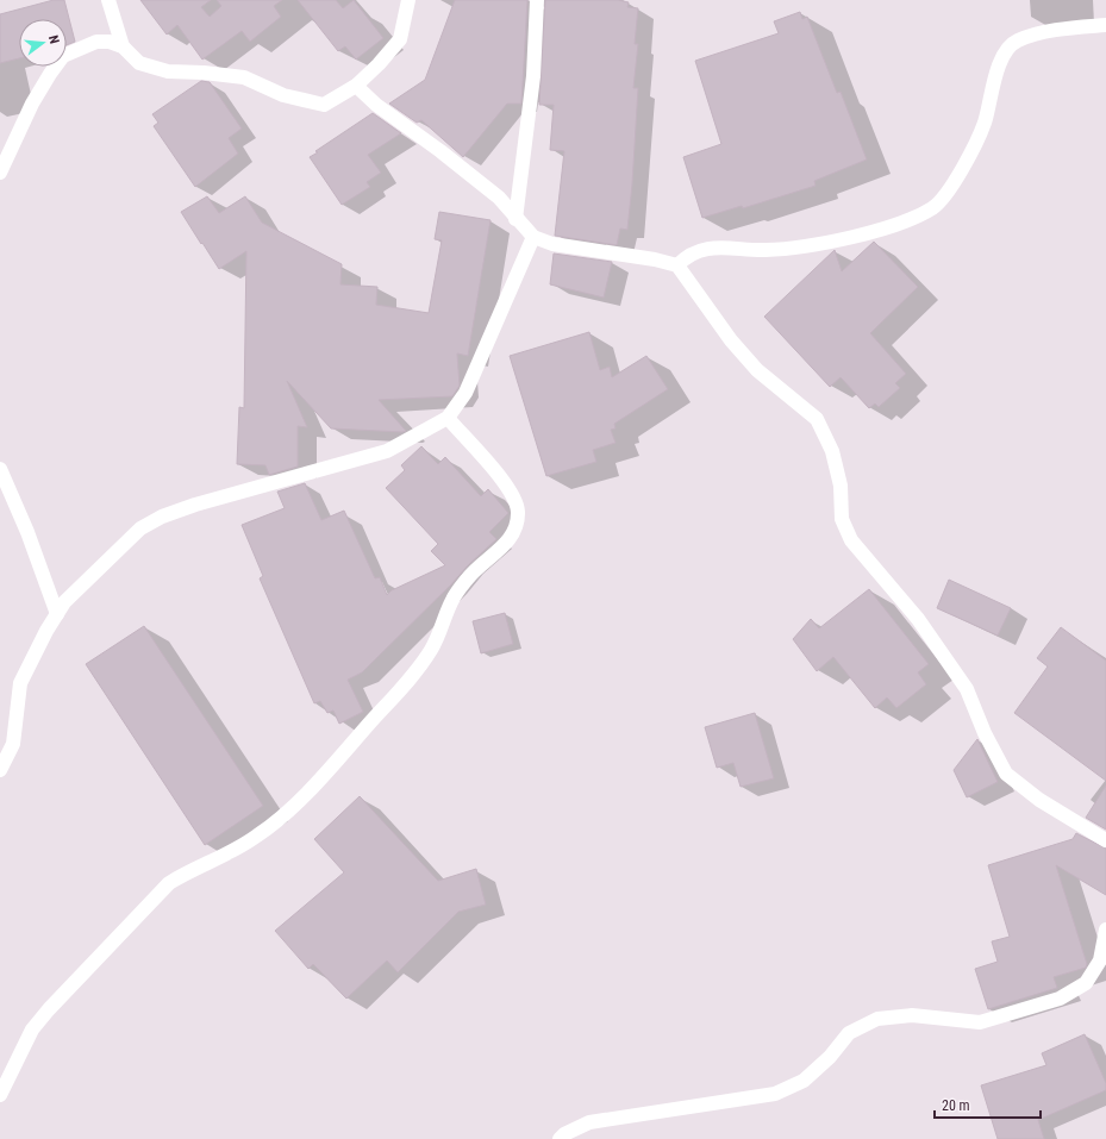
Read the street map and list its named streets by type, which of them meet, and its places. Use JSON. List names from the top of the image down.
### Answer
{
  "scale_bar": "20 m",
  "north": "right"
}
